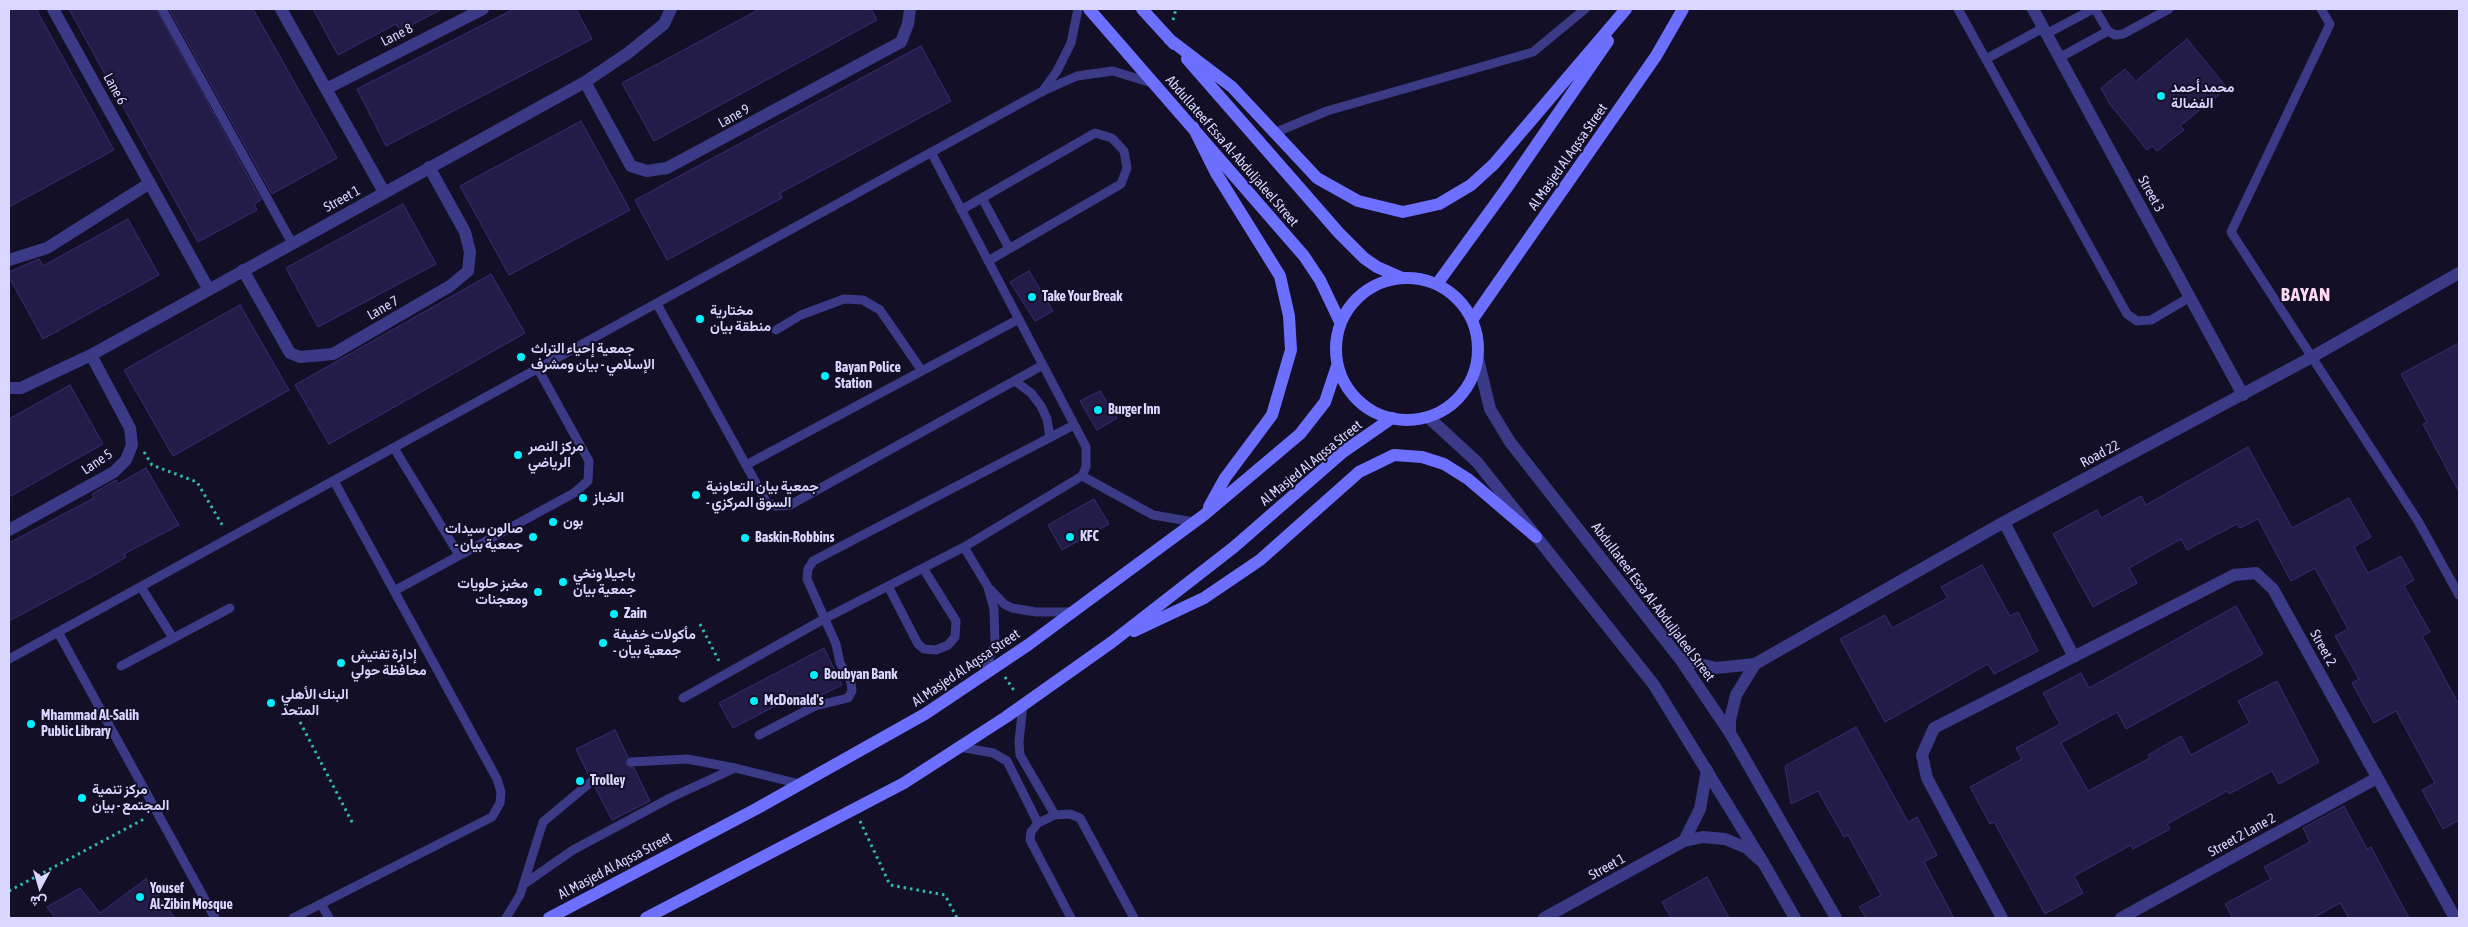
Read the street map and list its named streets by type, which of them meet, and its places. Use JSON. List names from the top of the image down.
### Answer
{
  "streets": {
    "main road": ["Abdullateef Essa Al-Abduljaleel Street", "Al Masjed Al Aqssa Street"],
    "street": [
      "Lane 8",
      "Lane 6",
      "Lane 9",
      "Street 3",
      "Street 1",
      "Lane 7",
      "Road 22",
      "Lane 5",
      "Street 2",
      "Street 2 Lane 2"
    ]
  },
  "crossings": [
    ["Lane 6", "Street 1"],
    ["Lane 9", "Street 1"],
    ["Abdullateef Essa Al-Abduljaleel Street", "Al Masjed Al Aqssa Street"],
    ["Abdullateef Essa Al-Abduljaleel Street", "Road 22"],
    ["Street 3", "Road 22"],
    ["Street 1", "Lane 7"],
    ["Street 1", "Lane 5"],
    ["Street 2", "Street 2 Lane 2"]
  ],
  "districts": ["BAYAN"],
  "places": [
    "محمد أحمد الفضالة",
    "Take Your Break",
    "مختارية منطقة بيان",
    "جمعية إحياء التراث الإسلامي - بيان ومشرف",
    "Bayan Police Station",
    "Burger Inn",
    "مركز النصر الرياضي",
    "جمعية بيان التعاونية - السوق المركزي",
    "الخباز",
    "بون",
    "صالون سيدات - جمعية بيان",
    "KFC",
    "Baskin-Robbins",
    "باجيلا ونخي جمعية بيان",
    "مخبز حلويات ومعجنات",
    "Zain",
    "مأكولات خفيفة - جمعية بيان",
    "إدارة تفتيش محافظة حولي",
    "Boubyan Bank",
    "McDonald's",
    "البنك الأهلي المتحد",
    "Mhammad Al-Salih Public Library",
    "Trolley",
    "مركز تنمية المجتمع - بيان",
    "Yousef Al-Zibin Mosque"
  ],
  "north": "bottom"
}
